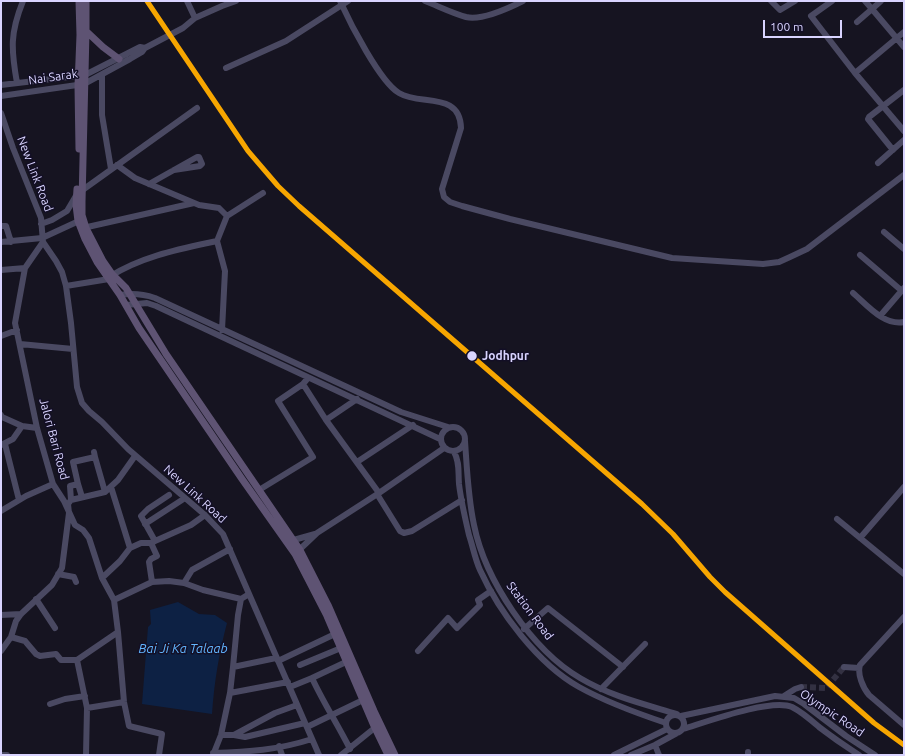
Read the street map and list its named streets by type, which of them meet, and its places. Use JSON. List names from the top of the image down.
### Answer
{
  "streets": {
    "street": [
      "Nai Sarak",
      "New Link Road",
      "Jalori Bari Road",
      "Station Road",
      "Olympic Road"
    ]
  },
  "crossings": [
    ["New Link Road", "Jalori Bari Road"],
    ["Station Road", "Olympic Road"]
  ],
  "water": ["Bai Ji Ka Talaab"],
  "places": ["Jodhpur"],
  "scale_bar": "100 m"
}
